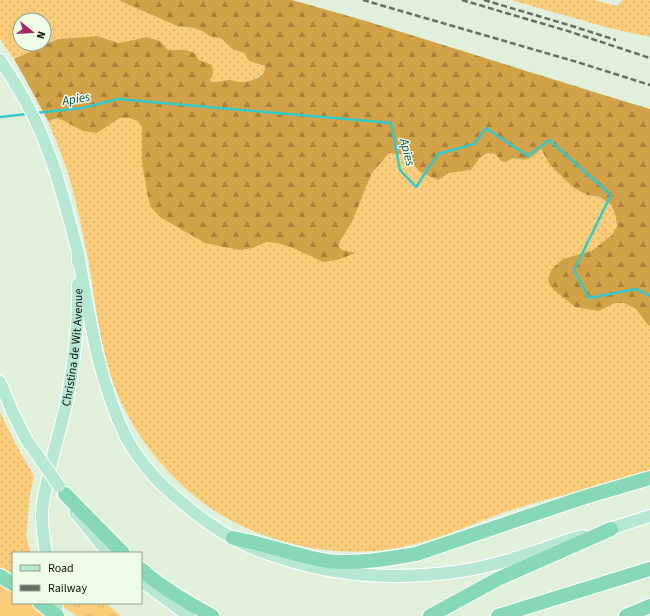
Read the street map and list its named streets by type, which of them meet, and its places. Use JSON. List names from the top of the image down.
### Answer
{
  "streets": {
    "main road": ["Christina de Wit Avenue"]
  },
  "water": ["Apies"],
  "legend": ["Road", "Railway"],
  "north": "right"
}
